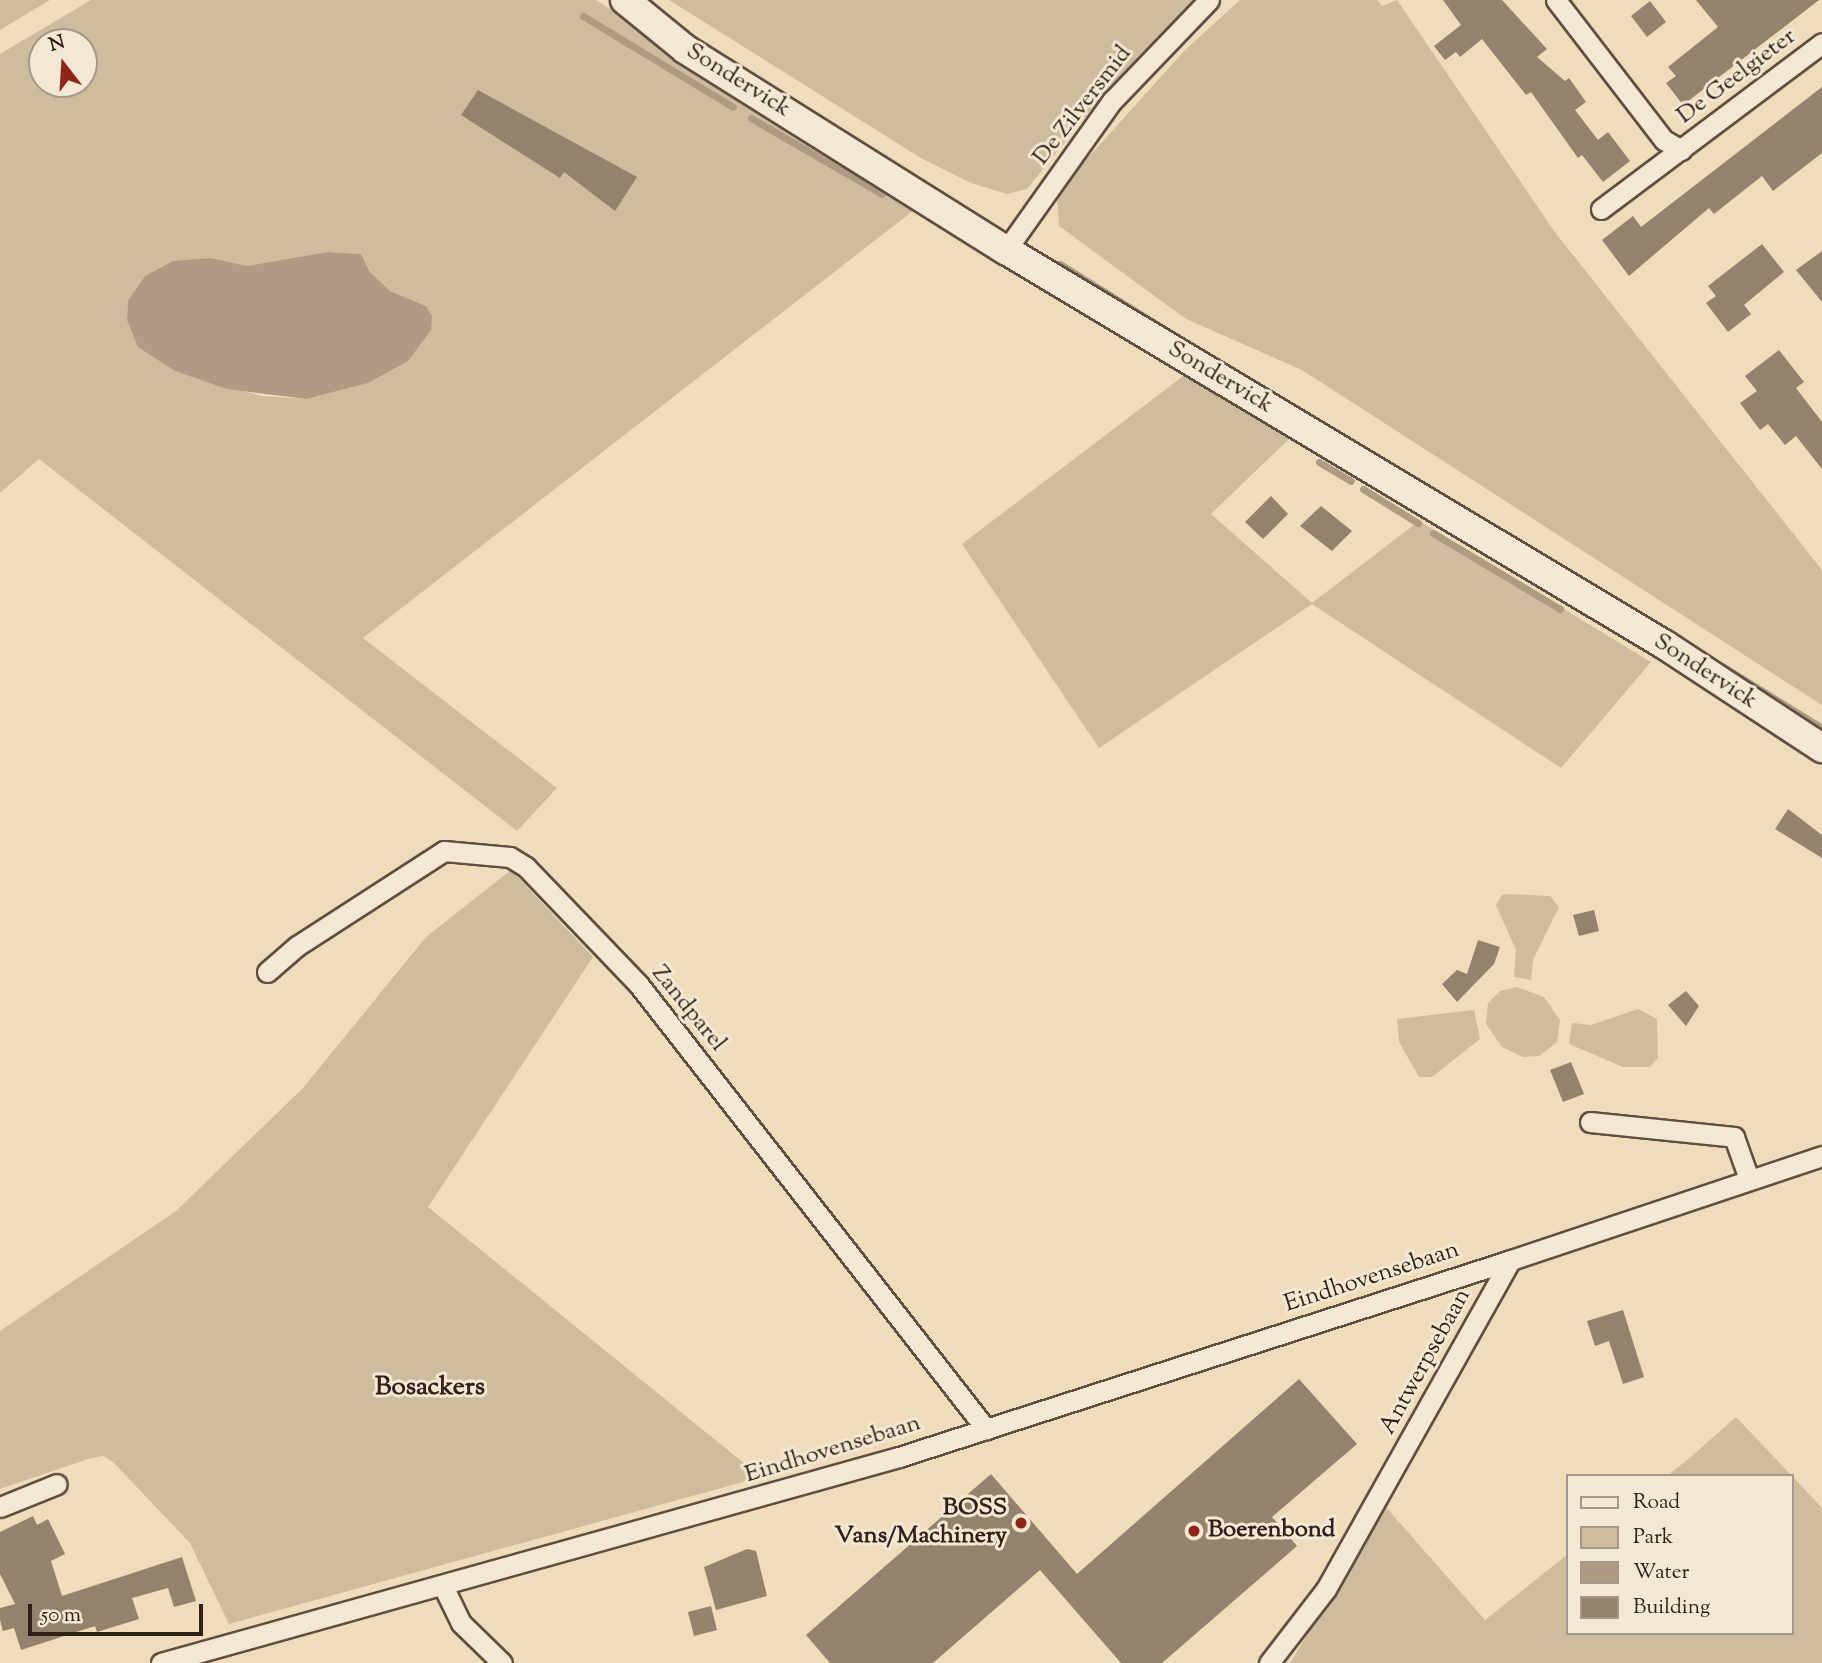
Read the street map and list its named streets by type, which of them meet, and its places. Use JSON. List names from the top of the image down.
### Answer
{
  "streets": {
    "street": [
      "De Geelgieter",
      "Sondervick",
      "De Zilversmid",
      "Zandparel",
      "Eindhovensebaan",
      "Antwerpsebaan"
    ]
  },
  "crossings": [
    ["Sondervick", "De Zilversmid"],
    ["Zandparel", "Eindhovensebaan"],
    ["Eindhovensebaan", "Antwerpsebaan"]
  ],
  "districts": ["Bosackers"],
  "places": ["BOSS Vans/Machinery", "Boerenbond"],
  "legend": [
    "Road",
    "Park",
    "Water",
    "Building"
  ],
  "scale_bar": "50 m",
  "north": "top"
}
